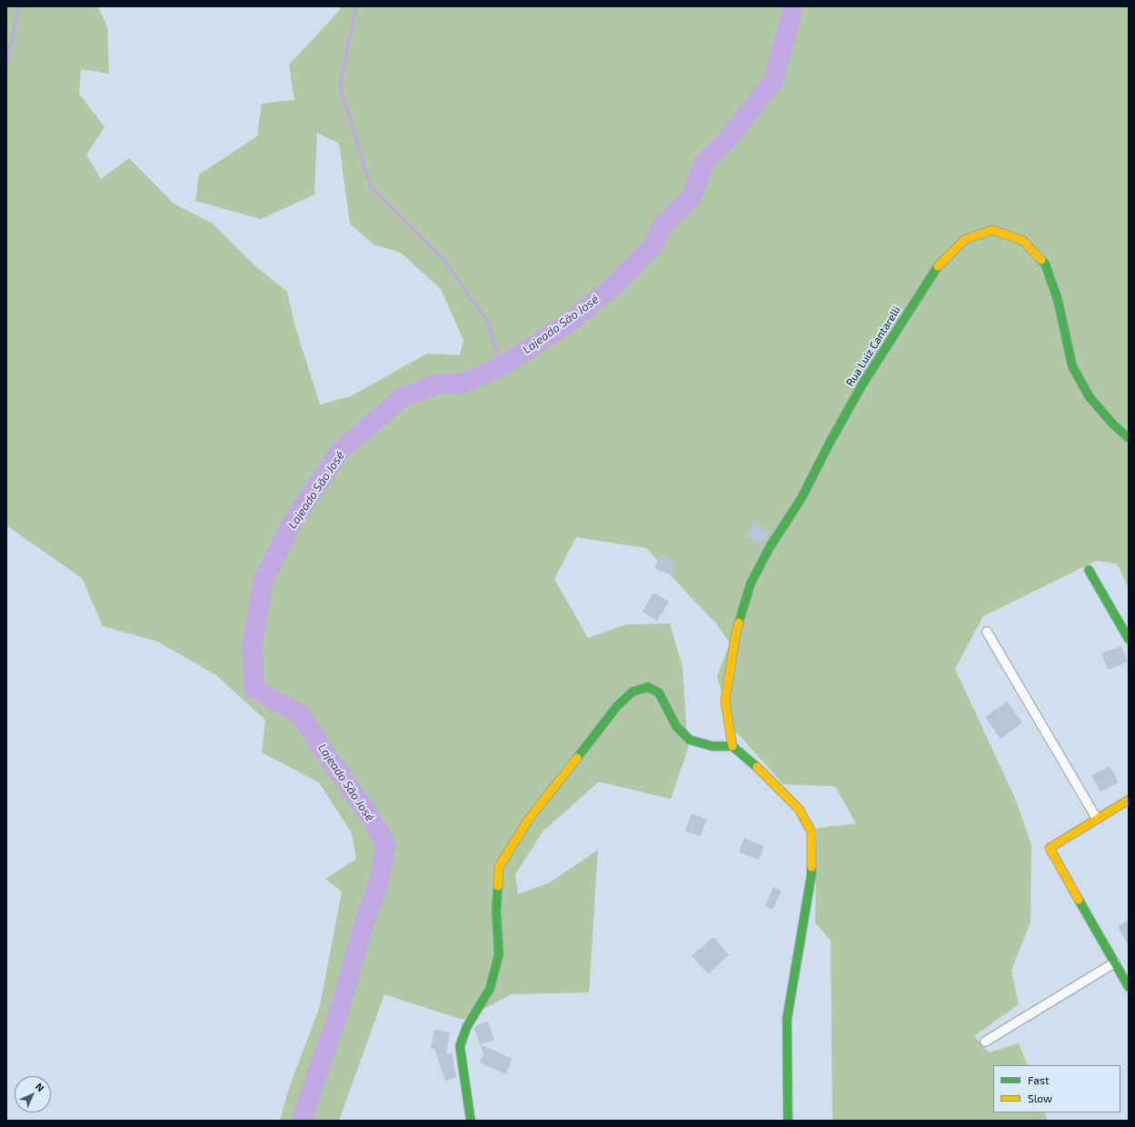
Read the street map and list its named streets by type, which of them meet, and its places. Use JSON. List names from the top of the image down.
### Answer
{
  "streets": {
    "street": ["Rua Luiz Cantarelli"]
  },
  "water": ["Lajeado São José"],
  "legend": ["Fast", "Slow"],
  "north": "top right"
}
